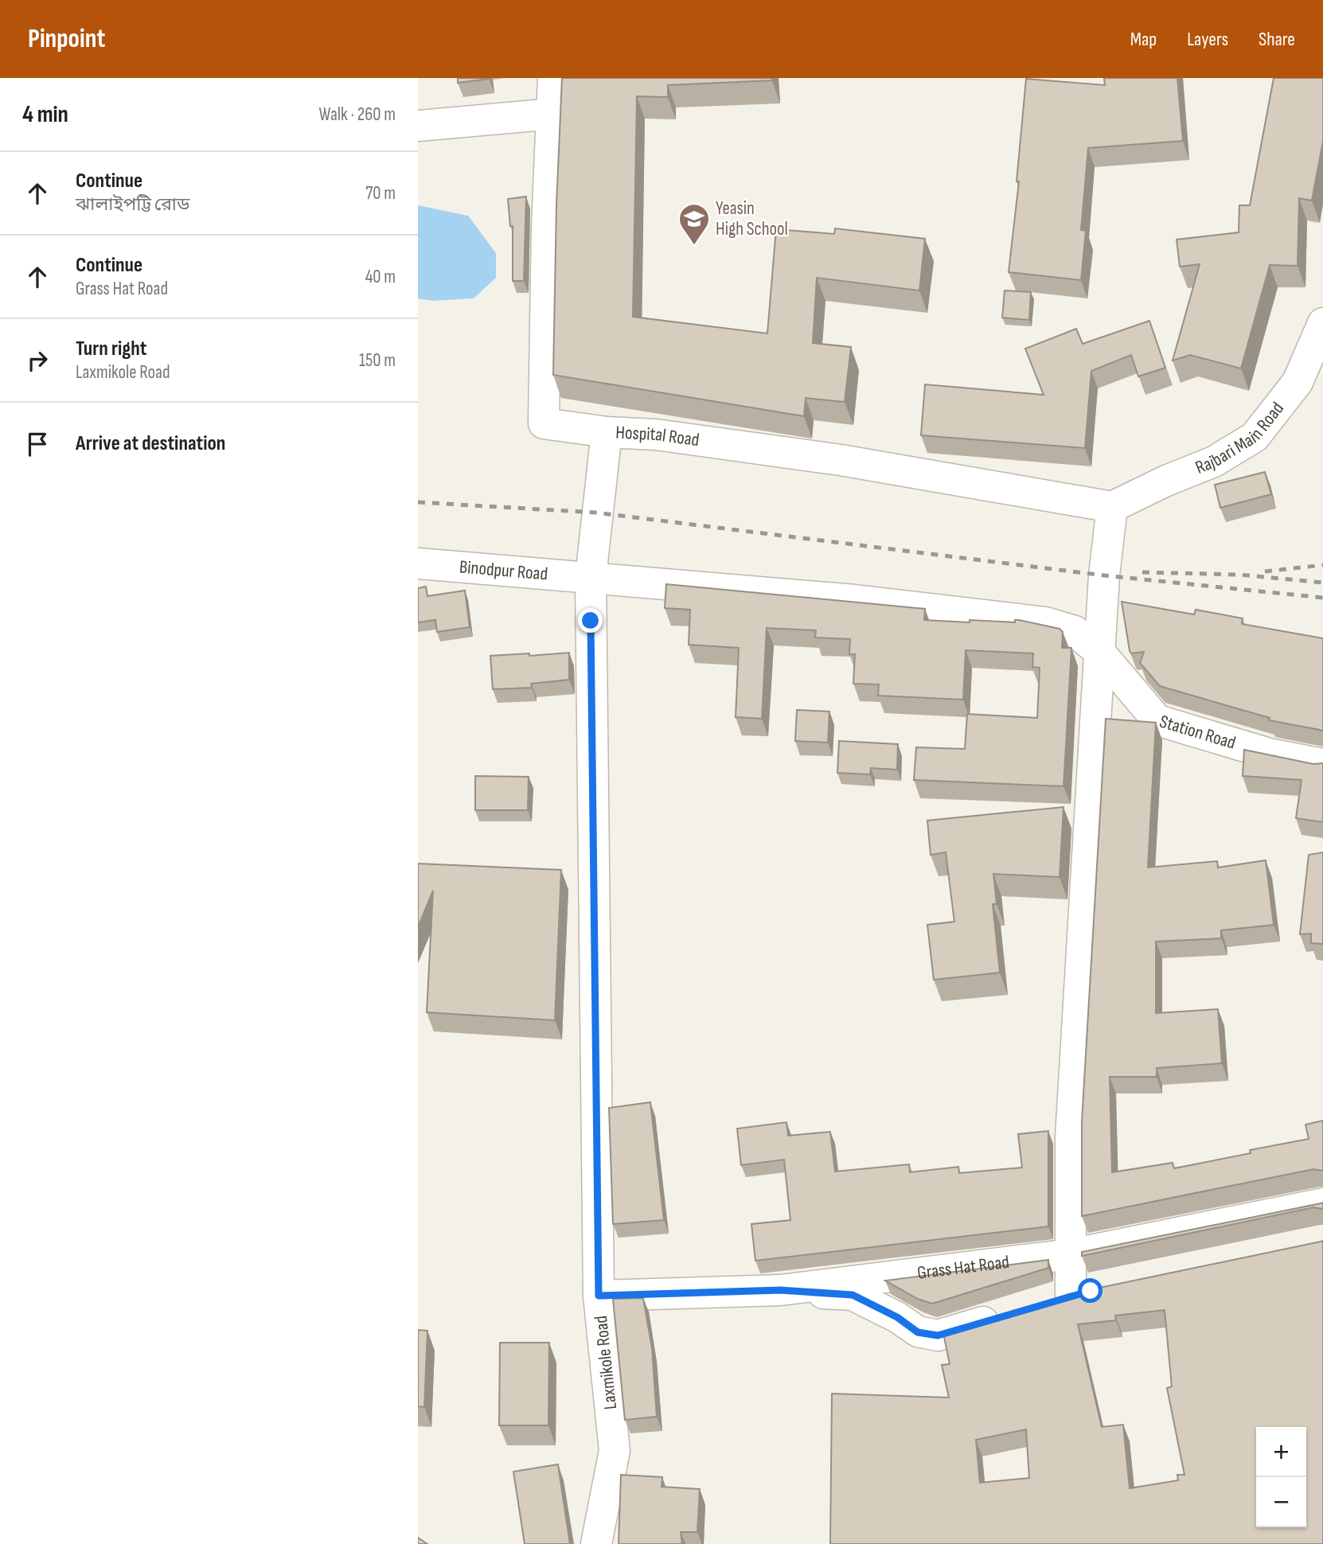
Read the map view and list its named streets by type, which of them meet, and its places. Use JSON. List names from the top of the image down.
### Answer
{
  "streets": {
    "street": [
      "Rajbari Main Road",
      "Hospital Road",
      "Binodpur Road",
      "Station Road",
      "Grass Hat Road",
      "Laxmikole Road"
    ]
  },
  "crossings": [
    ["Rajbari Main Road", "Hospital Road"],
    ["Hospital Road", "Laxmikole Road"],
    ["Binodpur Road", "Station Road"],
    ["Binodpur Road", "Laxmikole Road"],
    ["Grass Hat Road", "Laxmikole Road"]
  ],
  "places": {
    "school or university": ["Yeasin High School"]
  },
  "page": {
    "header": "Pinpoint",
    "nav": ["Map", "Layers", "Share"],
    "heading": ["4 min", "Walk · 260 m"],
    "list": [
      ["Continue", "ঝালাইপট্টি রোড", "70 m"],
      ["Continue", "Grass Hat Road", "40 m"],
      ["Turn right", "Laxmikole Road", "150 m"],
      "Arrive at destination"
    ],
    "map_buttons": ["+", "−"]
  }
}
